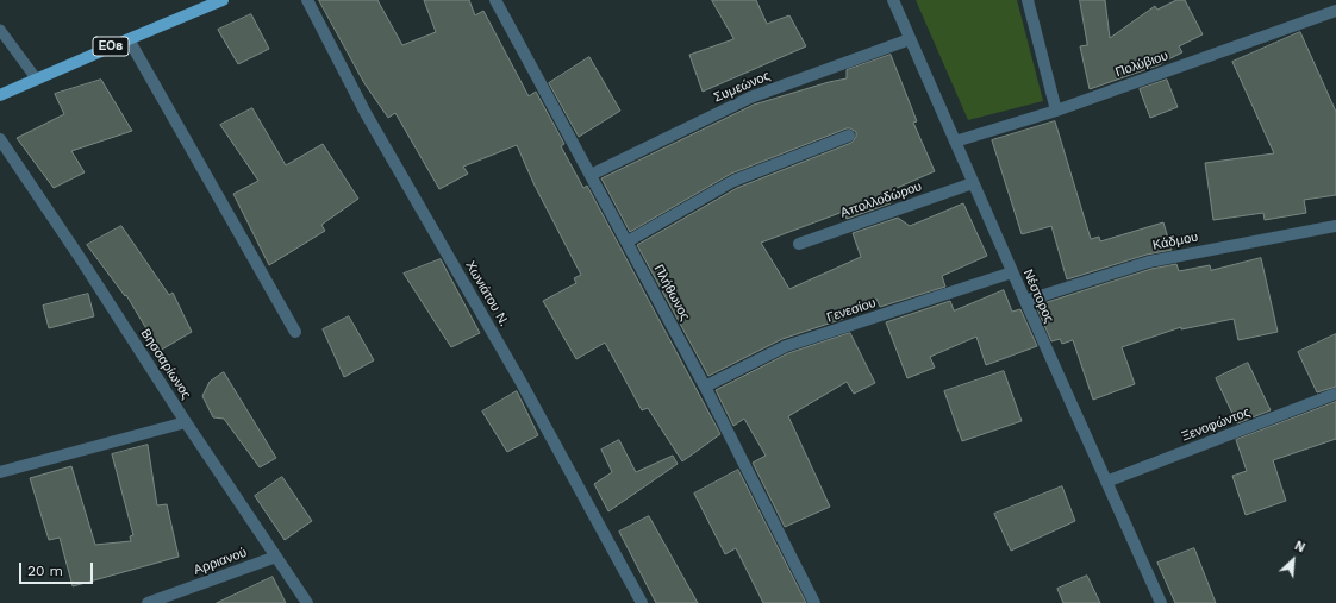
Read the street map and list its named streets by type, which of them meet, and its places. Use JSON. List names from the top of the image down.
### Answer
{
  "streets": {
    "main road": ["ΕΟ8"],
    "street": [
      "Πολύβιου",
      "Συμεώνος",
      "Απολλοδώρου",
      "Κάδμου",
      "Πλήθωνος",
      "Χωνιάτου Ν.",
      "Νέστορος",
      "Γενεσίου",
      "Βησσαρίωνος",
      "Ξενοφώντος",
      "Αρριανού"
    ]
  },
  "crossings": [
    ["Πολύβιου", "Νέστορος"],
    ["Συμεώνος", "Πλήθωνος"],
    ["Συμεώνος", "Νέστορος"],
    ["Απολλοδώρου", "Νέστορος"],
    ["Κάδμου", "Νέστορος"],
    ["Πλήθωνος", "Γενεσίου"],
    ["Νέστορος", "Γενεσίου"],
    ["Νέστορος", "Ξενοφώντος"],
    ["Βησσαρίωνος", "Αρριανού"]
  ],
  "scale_bar": "20 m",
  "north": "top right"
}
